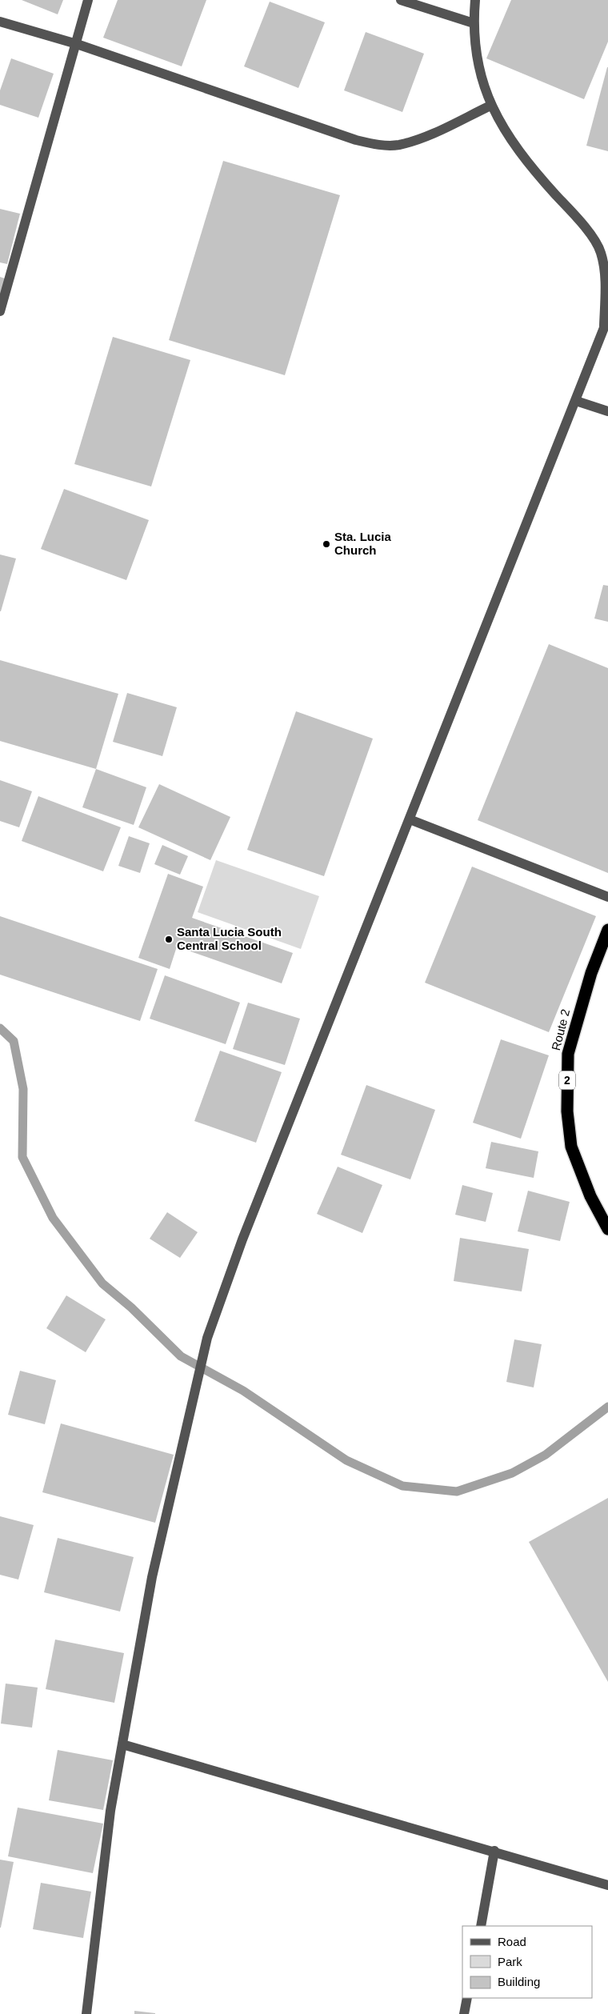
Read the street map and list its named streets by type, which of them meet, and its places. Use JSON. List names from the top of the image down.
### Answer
{
  "streets": {
    "highway": ["Route 2", "2"]
  },
  "places": ["Sta. Lucia Church", "Santa Lucia South Central School"],
  "legend": ["Road", "Park", "Building"]
}
